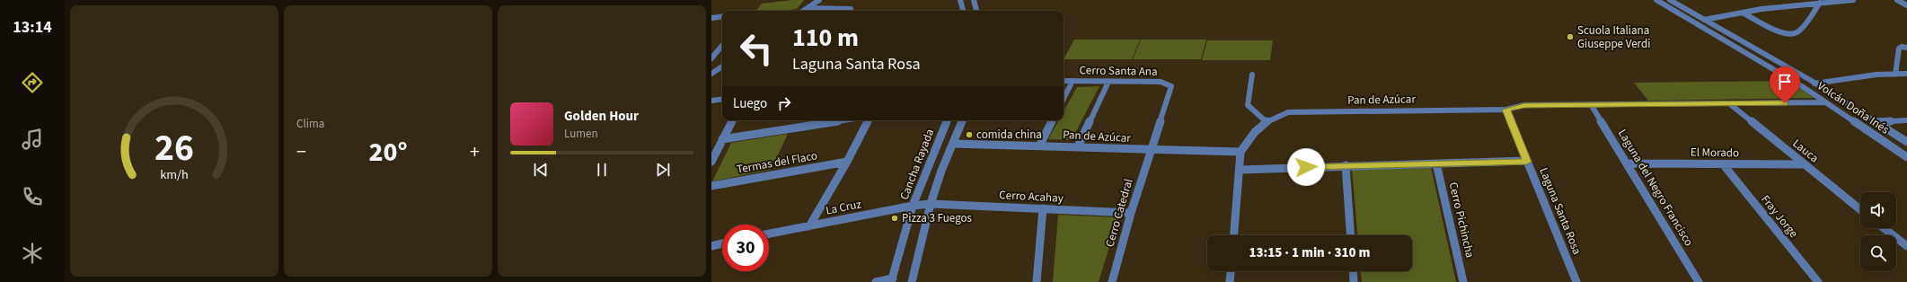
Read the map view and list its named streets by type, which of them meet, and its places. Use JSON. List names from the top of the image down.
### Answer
{
  "streets": {
    "street": [
      "Cerro Santa Ana",
      "Pan de Azúcar",
      "Volcán Doña Inés",
      "Lauca",
      "El Morado",
      "Termas del Flaco",
      "Cancha Rayada",
      "Laguna del Negro Francisco",
      "Cerro Acahay",
      "La Cruz",
      "Laguna Santa Rosa",
      "Cerro Catedral",
      "Fray Jorge",
      "Cerro Pichincha"
    ]
  },
  "crossings": [
    ["Cerro Santa Ana", "Pan de Azúcar"],
    ["Cerro Santa Ana", "Cerro Catedral"],
    ["Pan de Azúcar", "Volcán Doña Inés"],
    ["Pan de Azúcar", "Lauca"],
    ["Pan de Azúcar", "Laguna del Negro Francisco"],
    ["Pan de Azúcar", "Laguna Santa Rosa"],
    ["Pan de Azúcar", "Cerro Catedral"],
    ["Lauca", "El Morado"],
    ["El Morado", "Laguna del Negro Francisco"],
    ["El Morado", "Fray Jorge"],
    ["Cancha Rayada", "La Cruz"],
    ["Cerro Acahay", "La Cruz"],
    ["Cerro Acahay", "Cerro Catedral"]
  ],
  "places": ["Scuola Italiana Giuseppe Verdi", "comida china", "Pizza 3 Fuegos"],
  "page": {
    "tabs": "13:14",
    "tile": "Clima",
    "turn": ["110 m", "Laguna Santa Rosa"],
    "then": "Luego",
    "song": ["Golden Hour", "Lumen"],
    "heat": ["−", "20°", "+"],
    "limit": "30",
    "trip": "13:15 · 1 min · 310 m",
    "gauge": ["26", "km/h"]
  }
}
